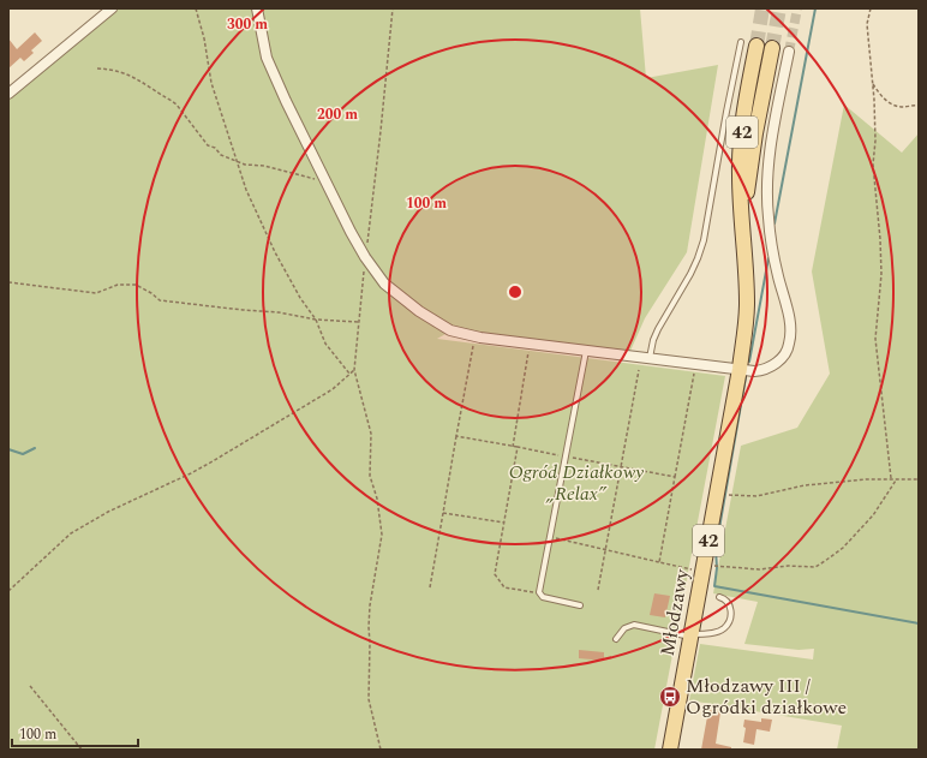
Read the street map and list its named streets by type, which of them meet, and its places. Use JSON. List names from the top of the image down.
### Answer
{
  "streets": {
    "main road": ["42", "Młodzawy"]
  },
  "crossings": [
    ["42", "Młodzawy"]
  ],
  "parks": ["Ogród Działkowy „Relax”"],
  "places": {
    "bus stop": ["Młodzawy III / Ogródki działkowe"]
  },
  "scale_bar": "100 m",
  "rings": ["300 m", "200 m", "100 m"]
}
